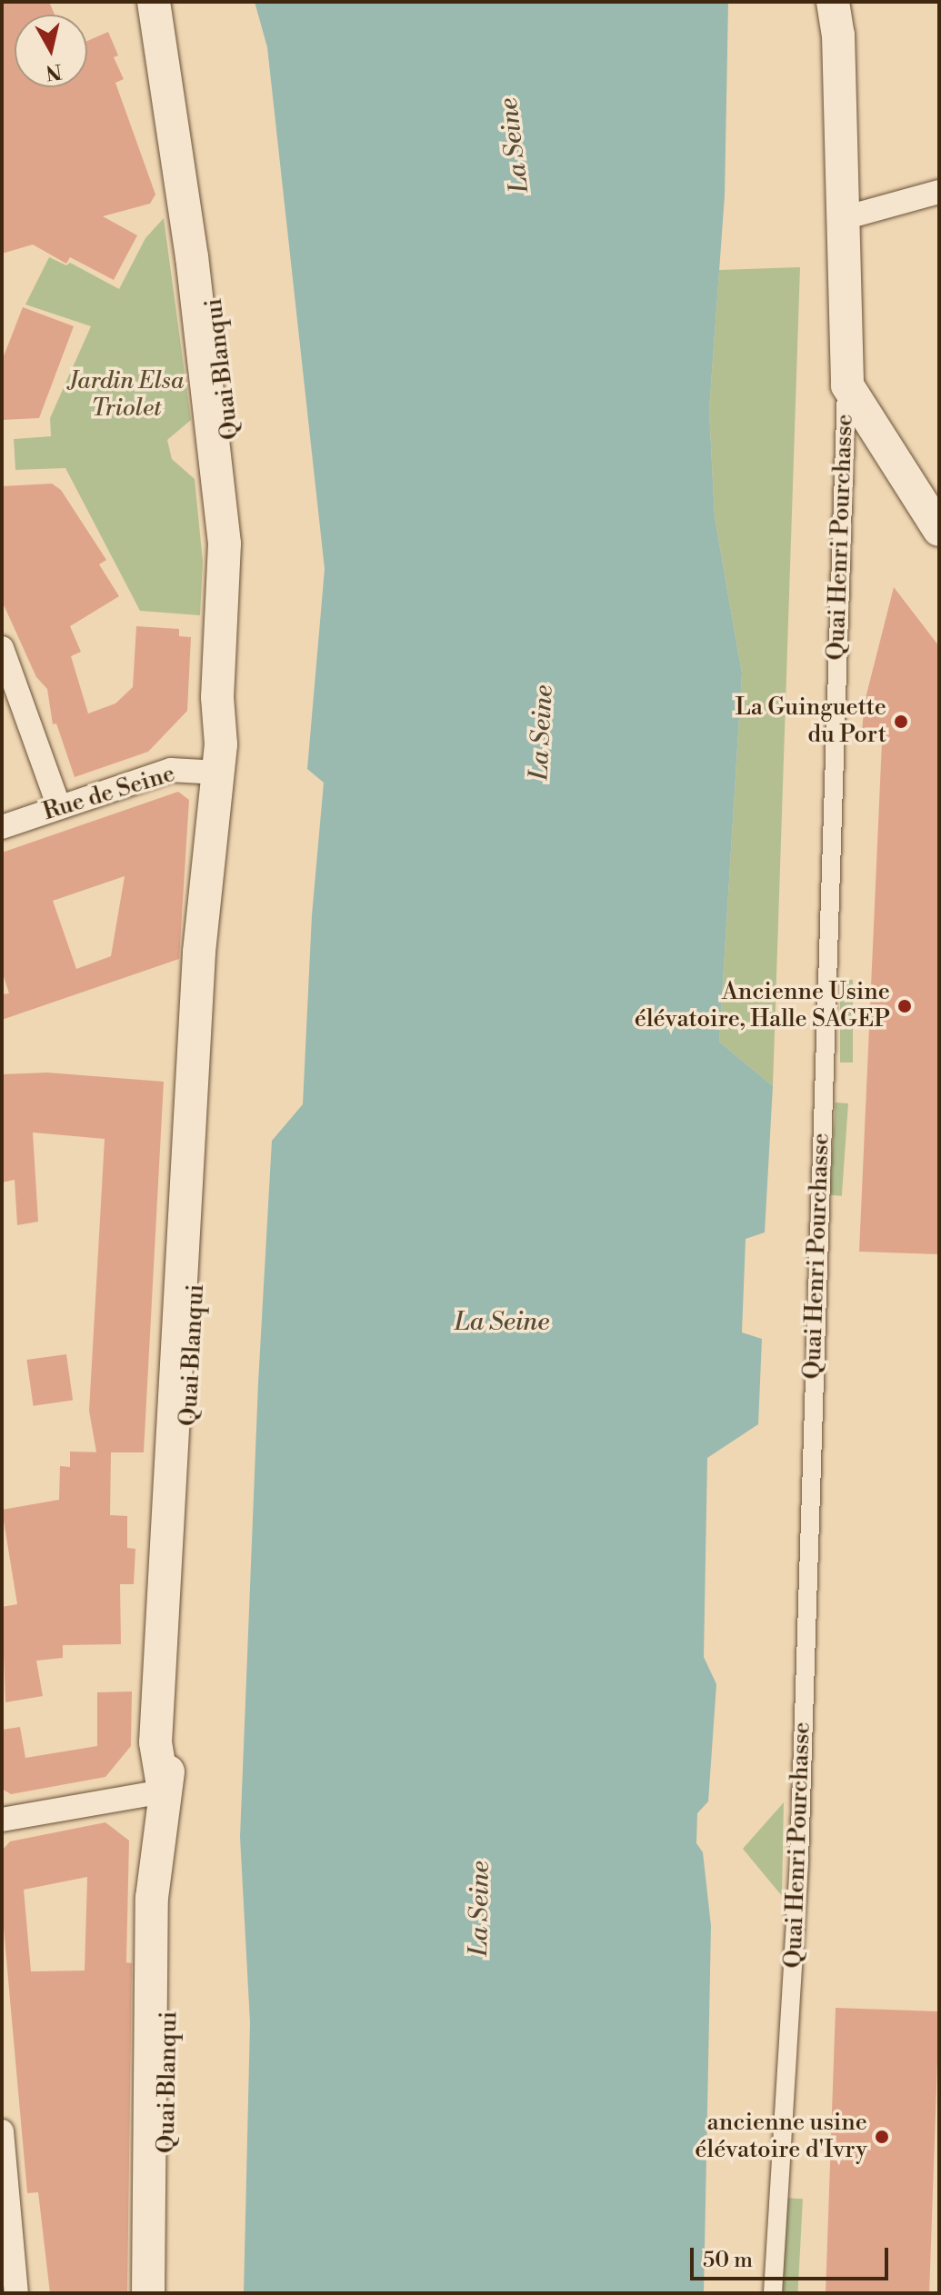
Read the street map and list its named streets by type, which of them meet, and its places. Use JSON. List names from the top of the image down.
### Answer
{
  "streets": {
    "main road": ["Quai Blanqui", "Quai Henri Pourchasse"],
    "street": ["Rue de Seine"]
  },
  "crossings": [
    ["Quai Blanqui", "Rue de Seine"]
  ],
  "water": ["La Seine"],
  "parks": ["Jardin Elsa Triolet"],
  "places": ["La Guinguette du Port", "Ancienne Usine élévatoire, Halle SAGEP", "ancienne usine élévatoire d'Ivry"],
  "scale_bar": "50 m",
  "north": "bottom"
}
